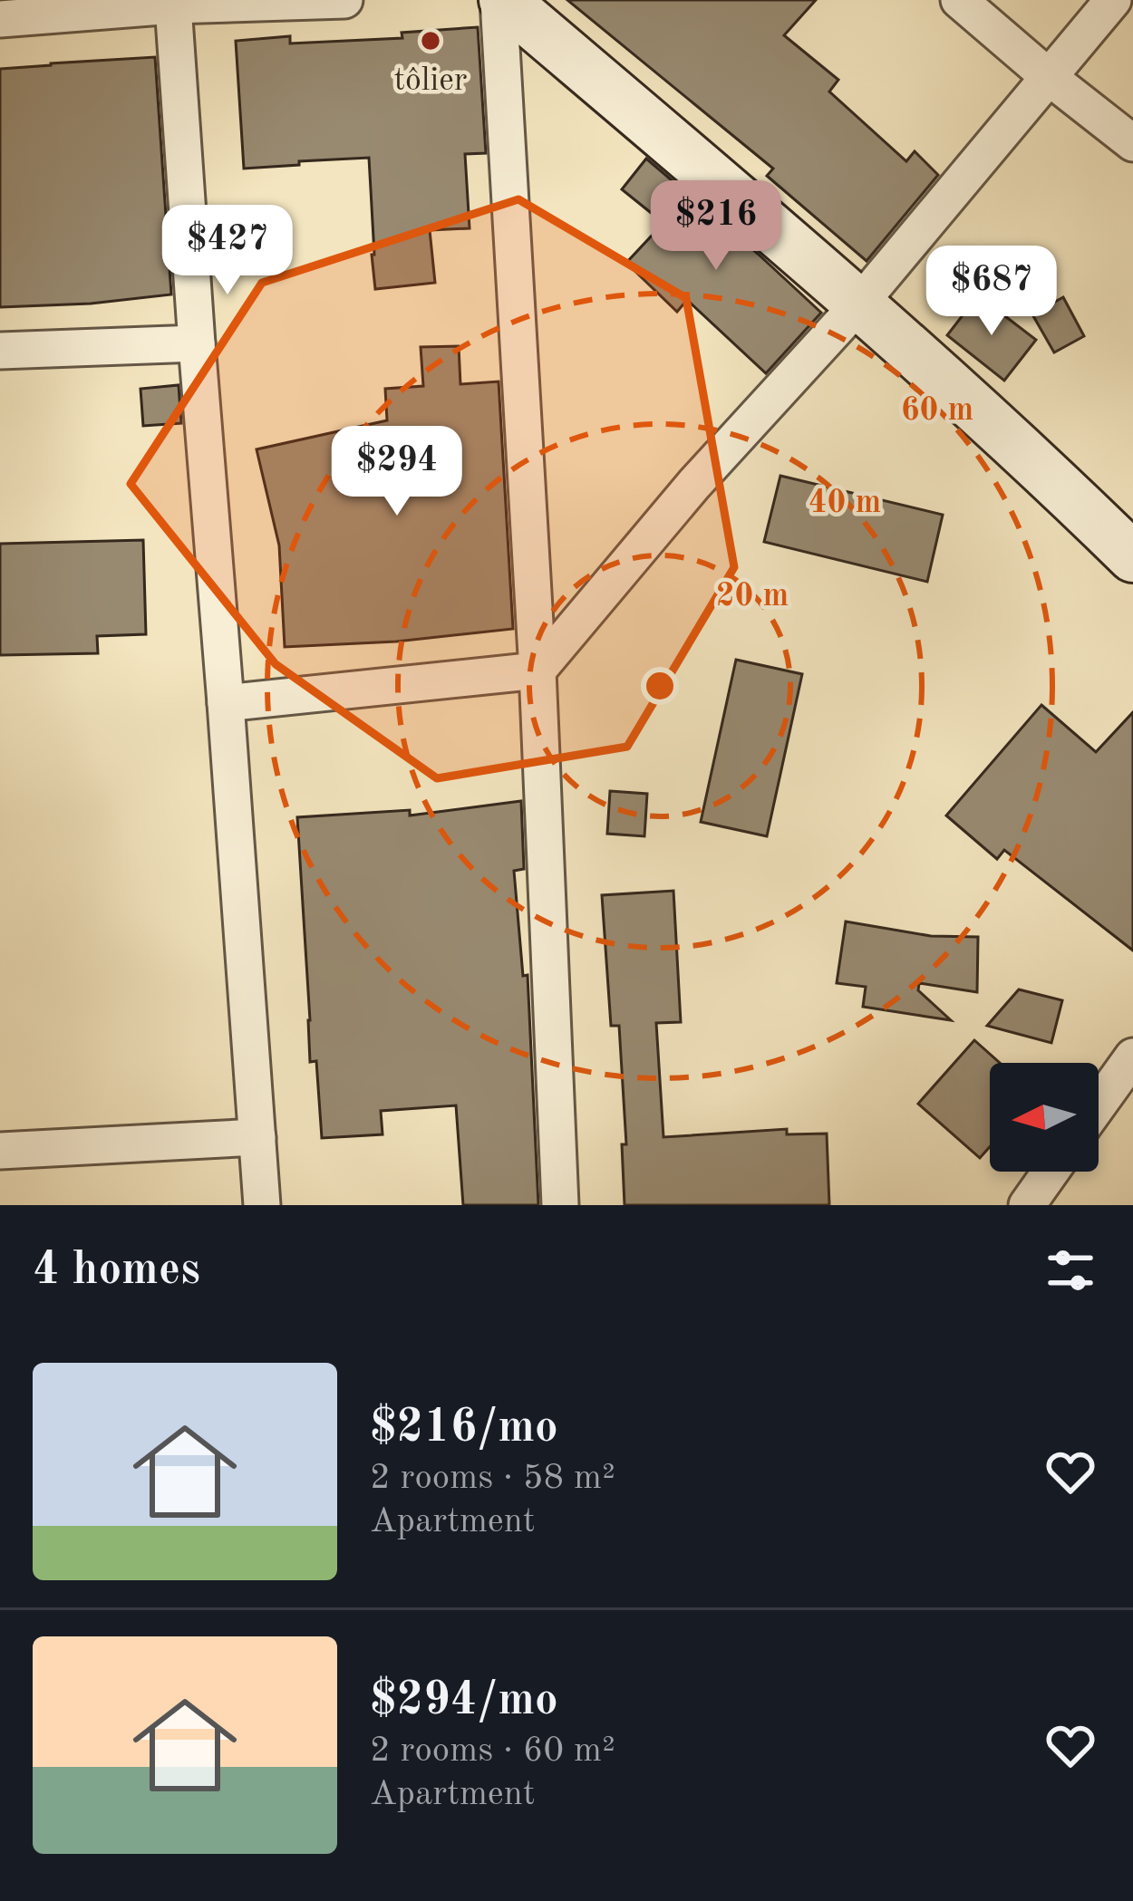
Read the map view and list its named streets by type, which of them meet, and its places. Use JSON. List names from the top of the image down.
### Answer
{
  "places": ["tôlier"],
  "north": "left",
  "page": {
    "price": [
      "$216",
      "$427",
      "$687",
      "$294"
    ],
    "heading": "4 homes",
    "list": [
      {
        "name": "$216/mo",
        "note": "2 rooms · 58 m² · Apartment"
      },
      {
        "name": "$294/mo",
        "note": "2 rooms · 60 m² · Apartment"
      }
    ]
  },
  "rings": ["60 m", "40 m", "20 m"]
}
